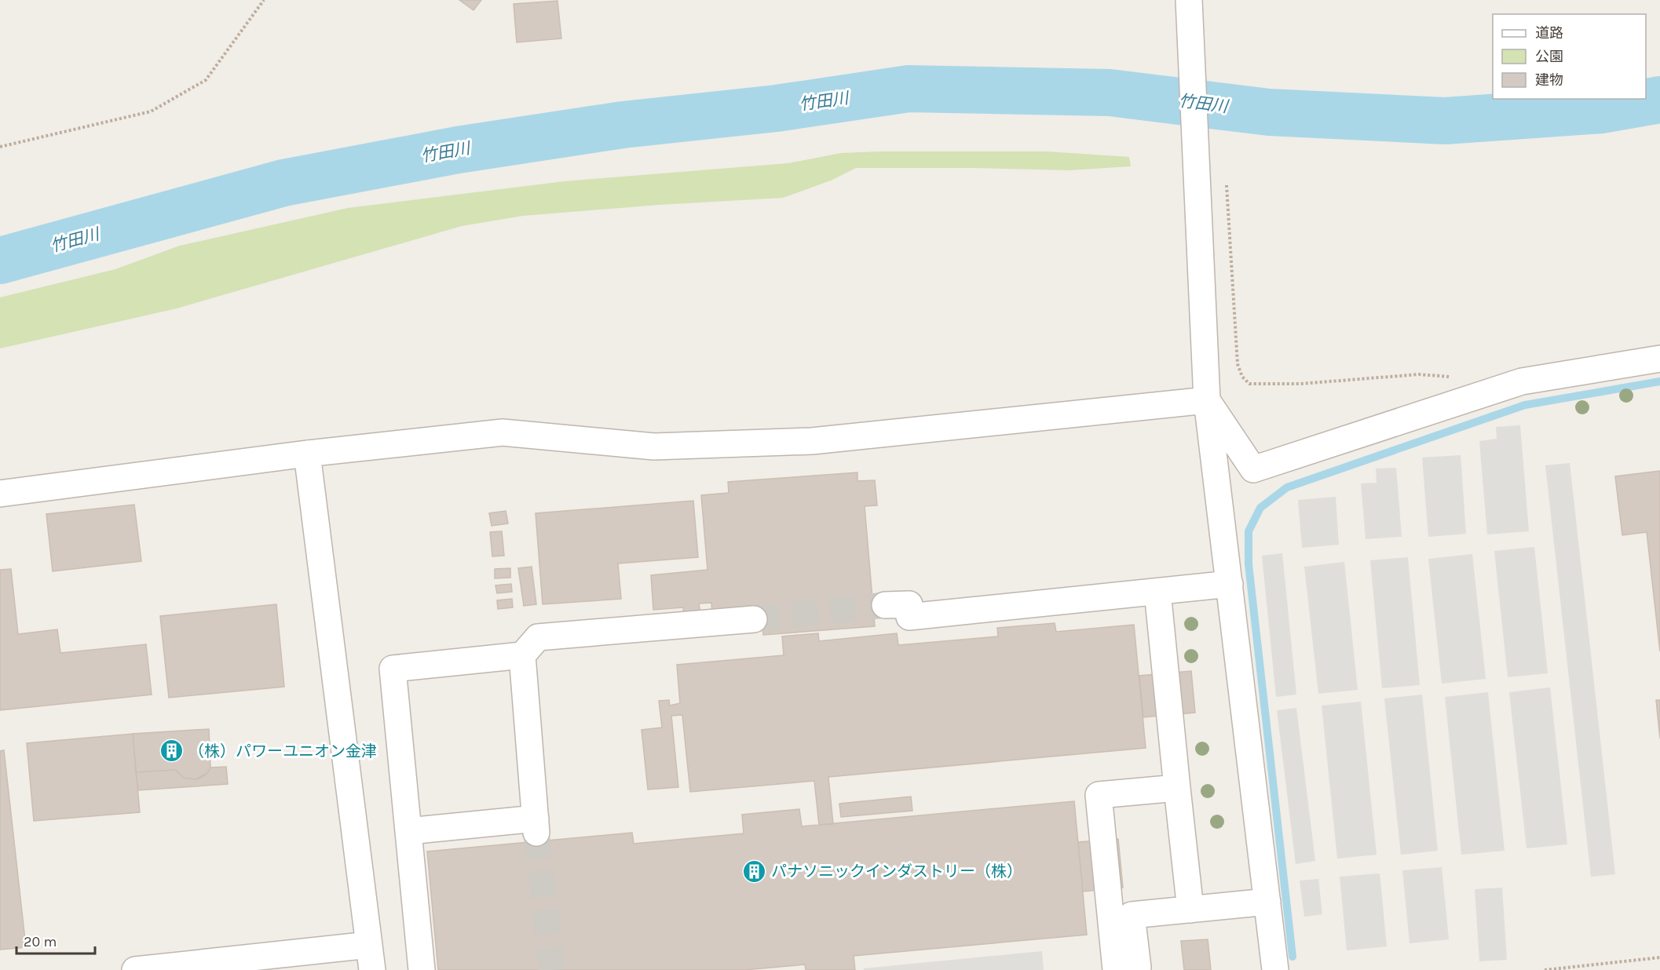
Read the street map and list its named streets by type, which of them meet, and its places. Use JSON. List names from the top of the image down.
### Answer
{
  "water": ["竹田川"],
  "places": {
    "building": ["（株）パワーユニオン金津", "パナソニックインダストリー（株）"]
  },
  "legend": ["道路", "公園", "建物"],
  "scale_bar": "20 m"
}
